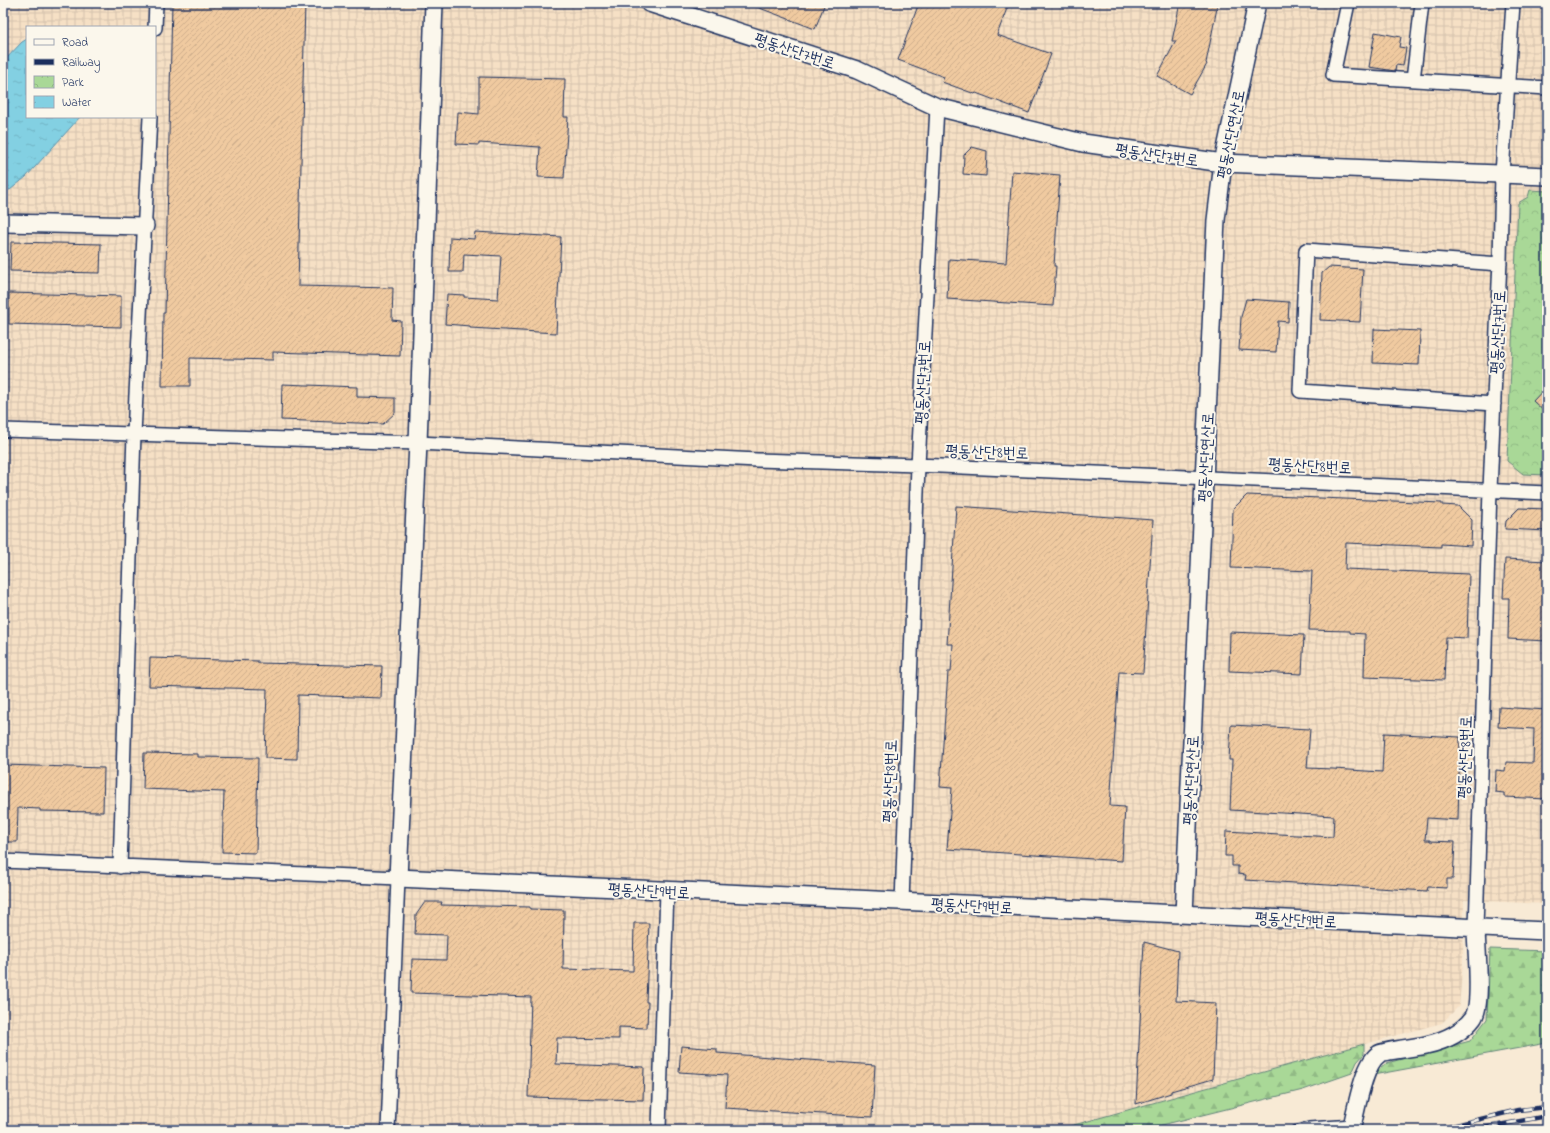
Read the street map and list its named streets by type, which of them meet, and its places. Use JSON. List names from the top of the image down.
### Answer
{
  "streets": {
    "street": [
      "평동산단7번로",
      "평동산단연산로",
      "평동산단8번로",
      "평동산단9번로"
    ]
  },
  "crossings": [
    ["평동산단7번로", "평동산단연산로"],
    ["평동산단7번로", "평동산단8번로"],
    ["평동산단연산로", "평동산단8번로"],
    ["평동산단연산로", "평동산단9번로"],
    ["평동산단8번로", "평동산단9번로"]
  ],
  "legend": [
    "Road",
    "Railway",
    "Park",
    "Water"
  ]
}
